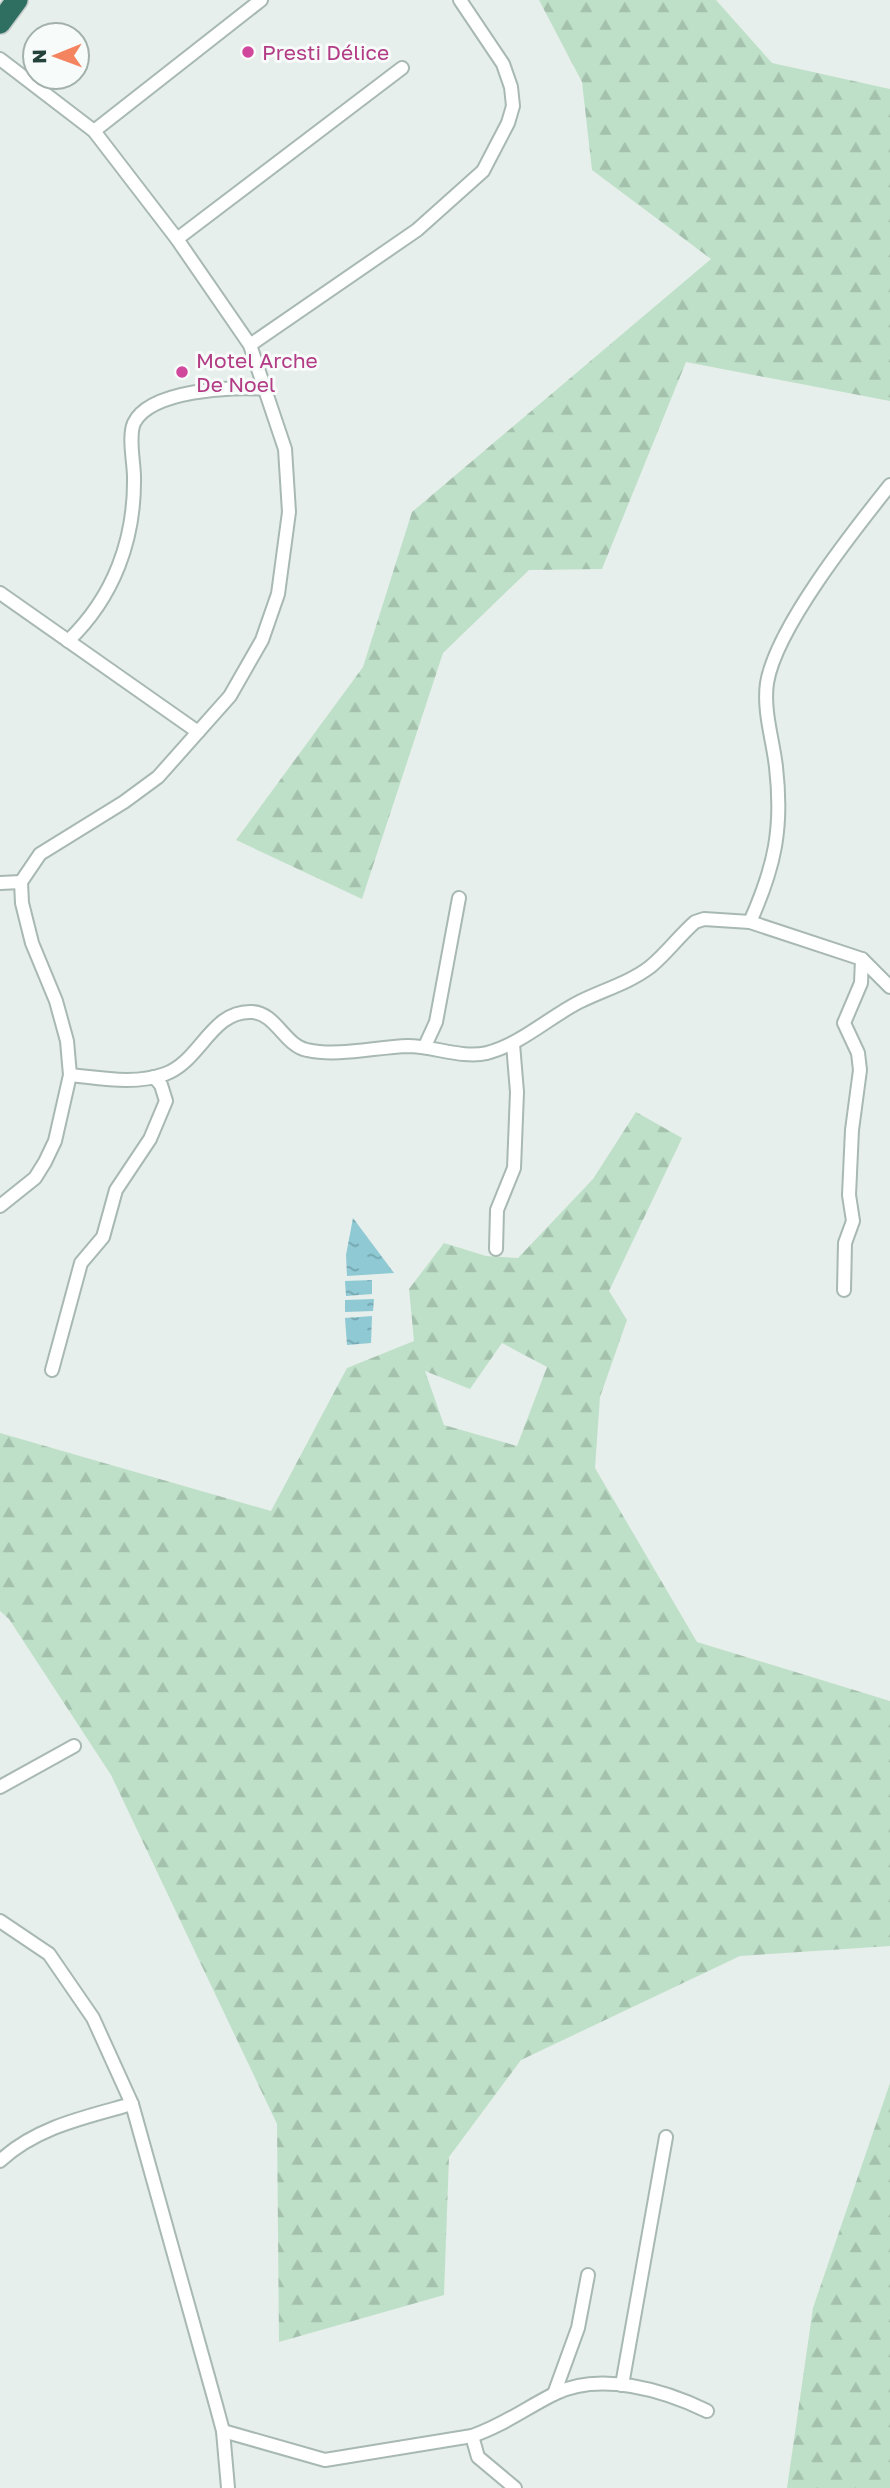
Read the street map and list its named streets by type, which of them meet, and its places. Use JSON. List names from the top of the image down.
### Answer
{
  "places": ["Presti Délice", "Motel Arche De Noel"],
  "north": "left"
}
